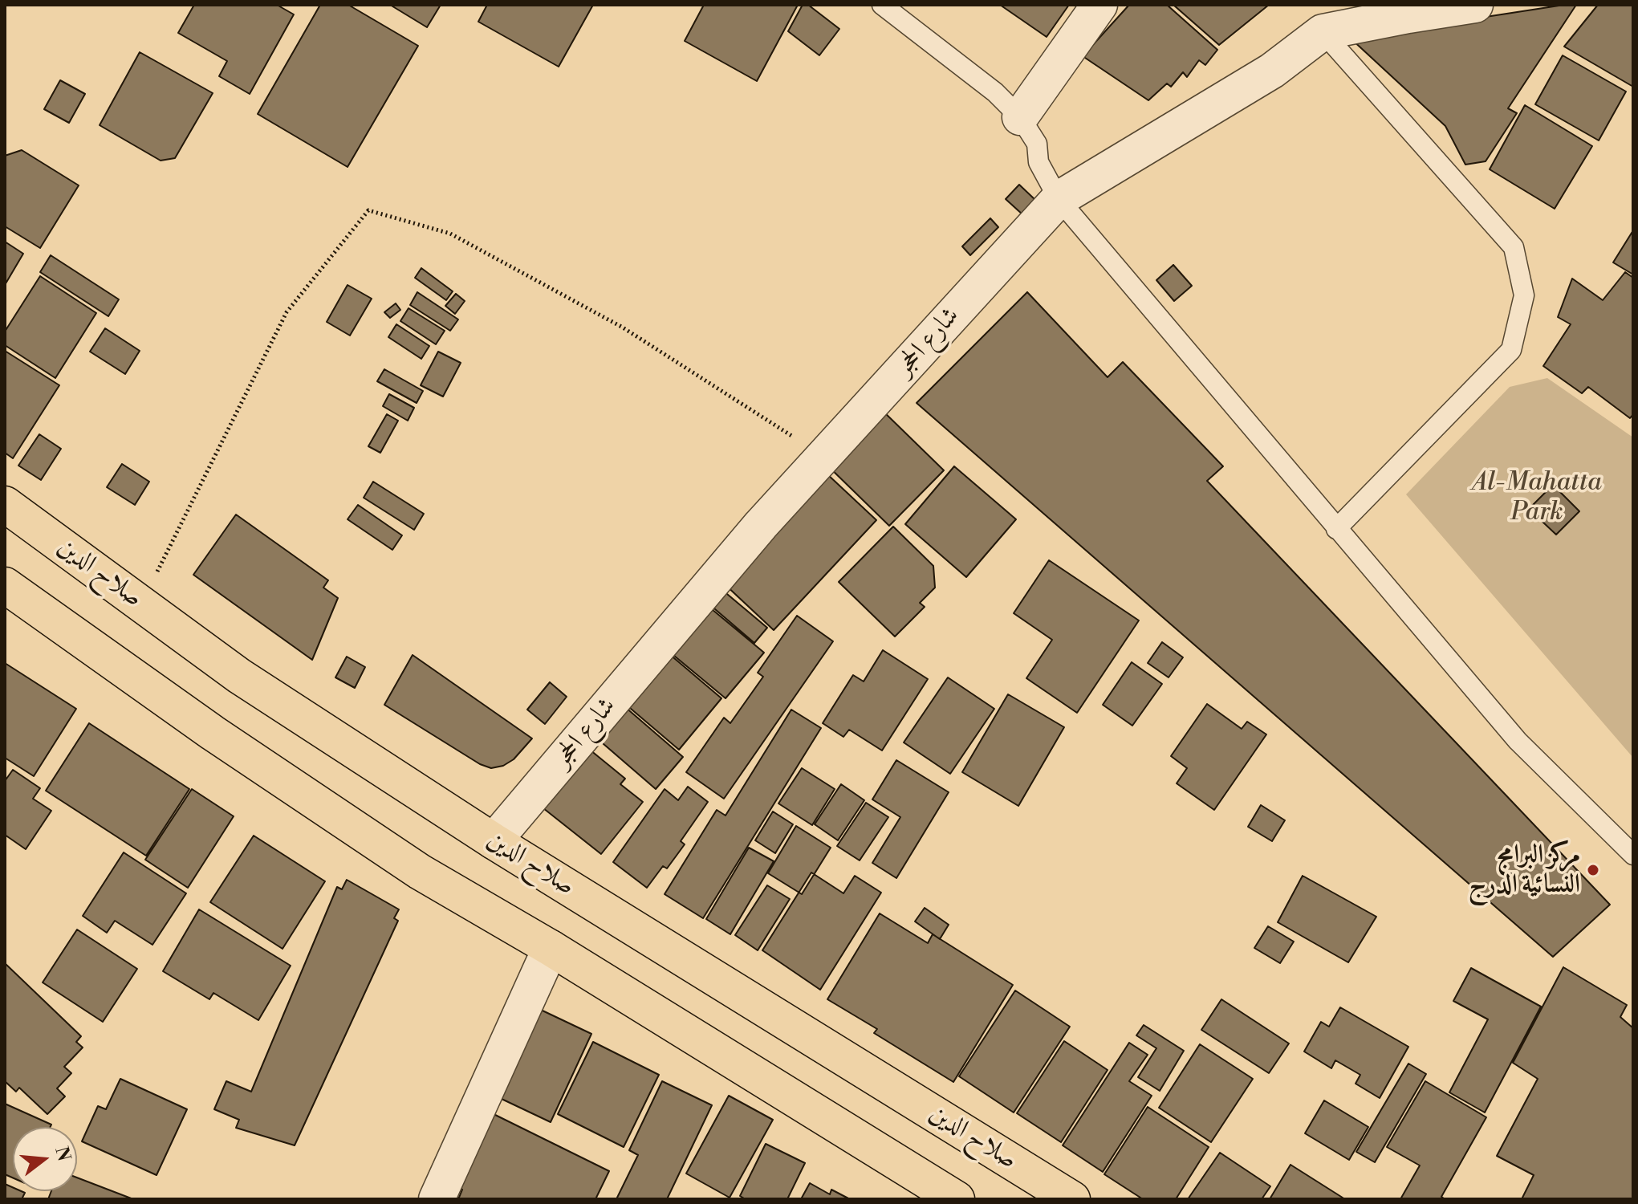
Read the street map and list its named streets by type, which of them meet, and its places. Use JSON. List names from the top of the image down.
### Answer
{
  "streets": {
    "highway": ["صلاح الدين"],
    "street": ["شارع الحجر"]
  },
  "crossings": [
    ["شارع الحجر", "صلاح الدين"]
  ],
  "parks": ["Al-Mahatta Park"],
  "places": ["مركز البرامج النسائية الدرج"],
  "north": "right"
}
